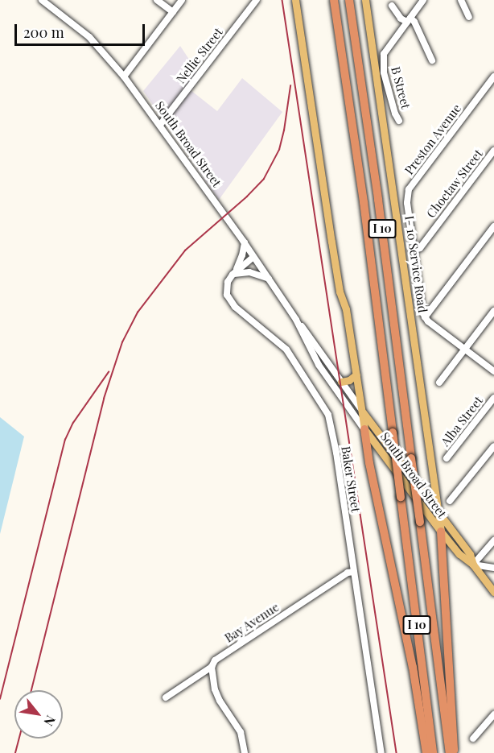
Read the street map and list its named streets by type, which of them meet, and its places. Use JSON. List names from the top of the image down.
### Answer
{
  "streets": {
    "highway": ["I 10"],
    "main road": ["South Broad Street", "I- 10 Service Road"],
    "street": [
      "Nellie Street",
      "B Street",
      "Preston Avenue",
      "Choctaw Street",
      "Alba Street",
      "Baker Street",
      "Bay Avenue"
    ]
  },
  "crossings": [
    ["Nellie Street", "South Broad Street"],
    ["Preston Avenue", "Choctaw Street"],
    ["South Broad Street", "I- 10 Service Road"],
    ["South Broad Street", "Baker Street"],
    ["Baker Street", "Bay Avenue"]
  ],
  "scale_bar": "200 m",
  "north": "bottom right"
}
